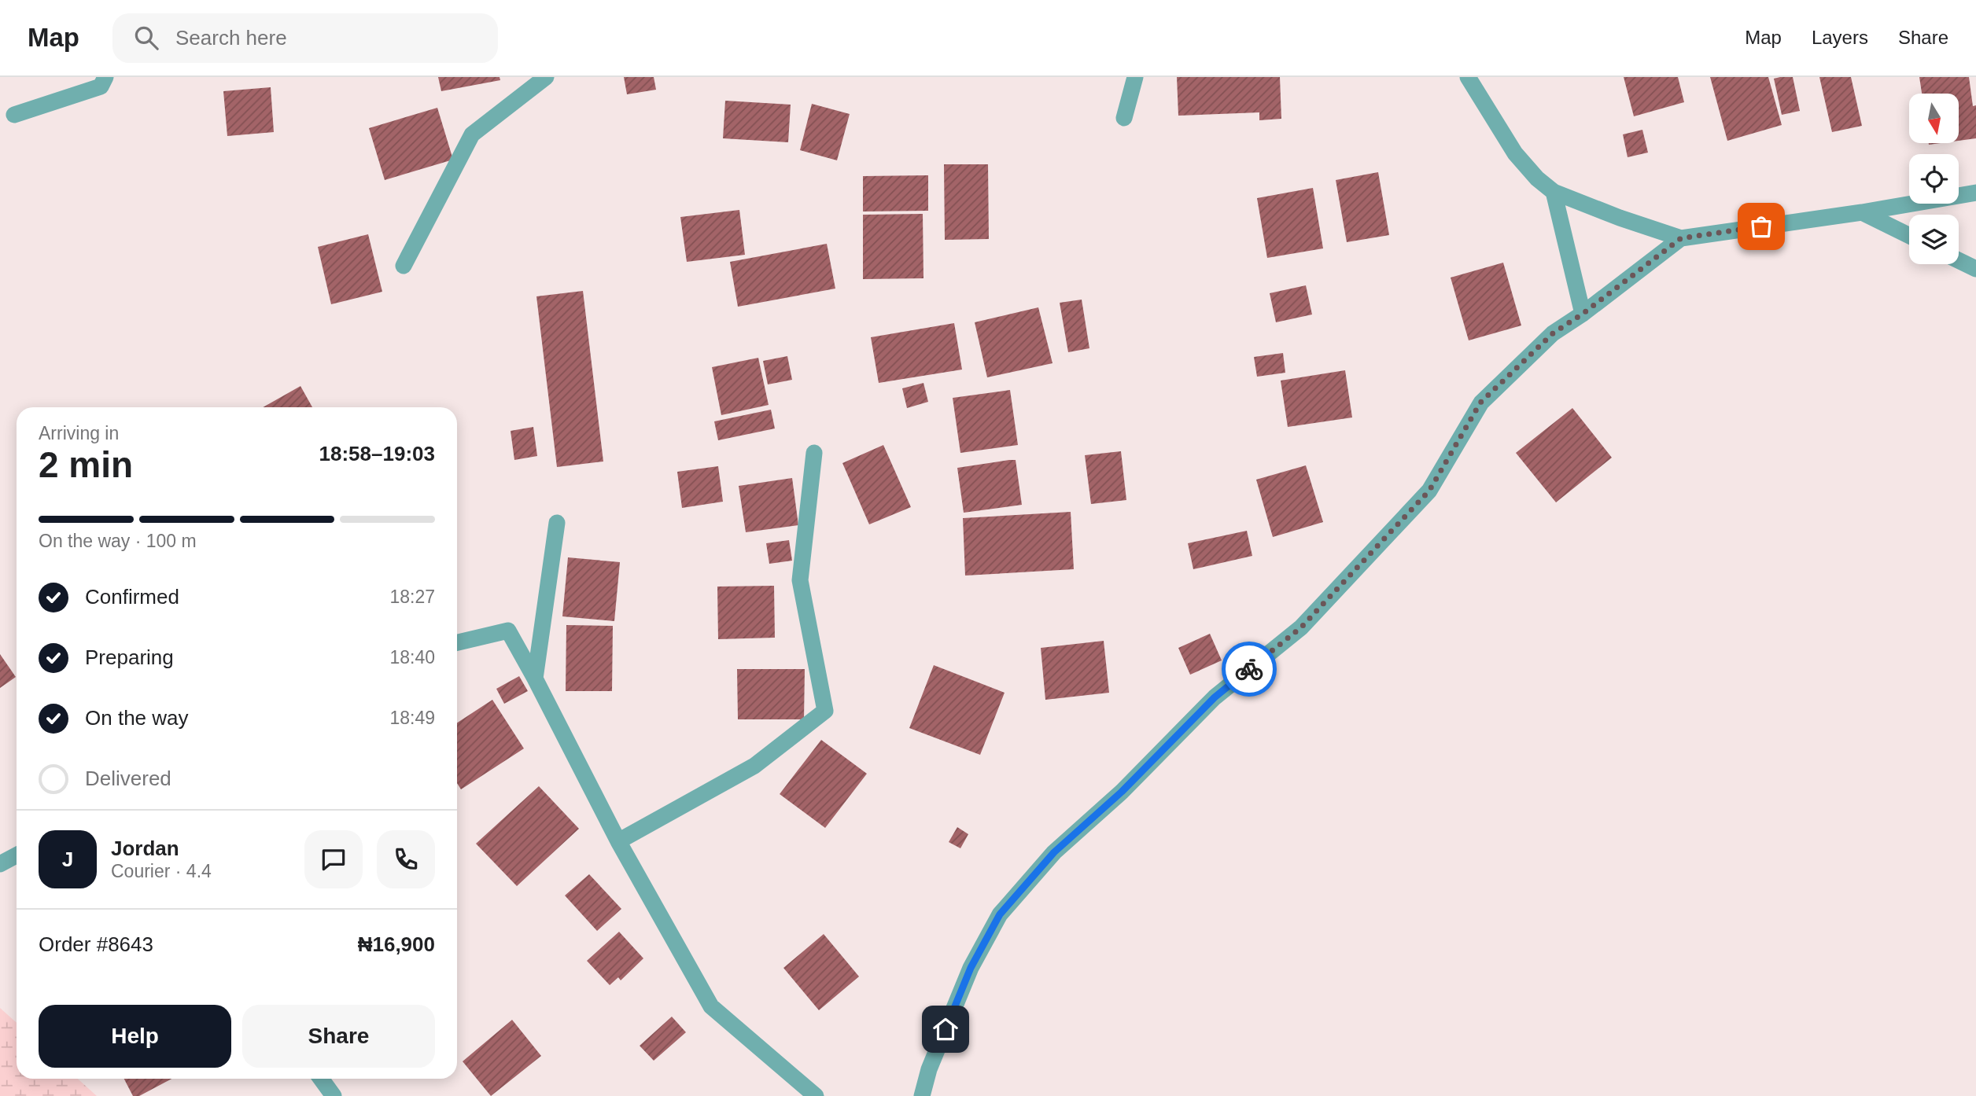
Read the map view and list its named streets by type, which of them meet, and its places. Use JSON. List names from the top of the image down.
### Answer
{
  "north": "bottom",
  "page": {
    "header": "Map",
    "search": "Search here",
    "nav": ["Map", "Layers", "Share"],
    "heading": ["2 min", "Arriving in", "18:58–19:03"],
    "panel": [
      "Jordan",
      "Courier · 4.4",
      "Order #8643",
      "₦16,900"
    ],
    "bar": "On the way · 100 m",
    "list": [
      ["Confirmed", "18:27"],
      ["Preparing", "18:40"],
      ["On the way", "18:49"],
      "Delivered"
    ],
    "round": "J",
    "buttons": ["Help", "Share"]
  }
}
